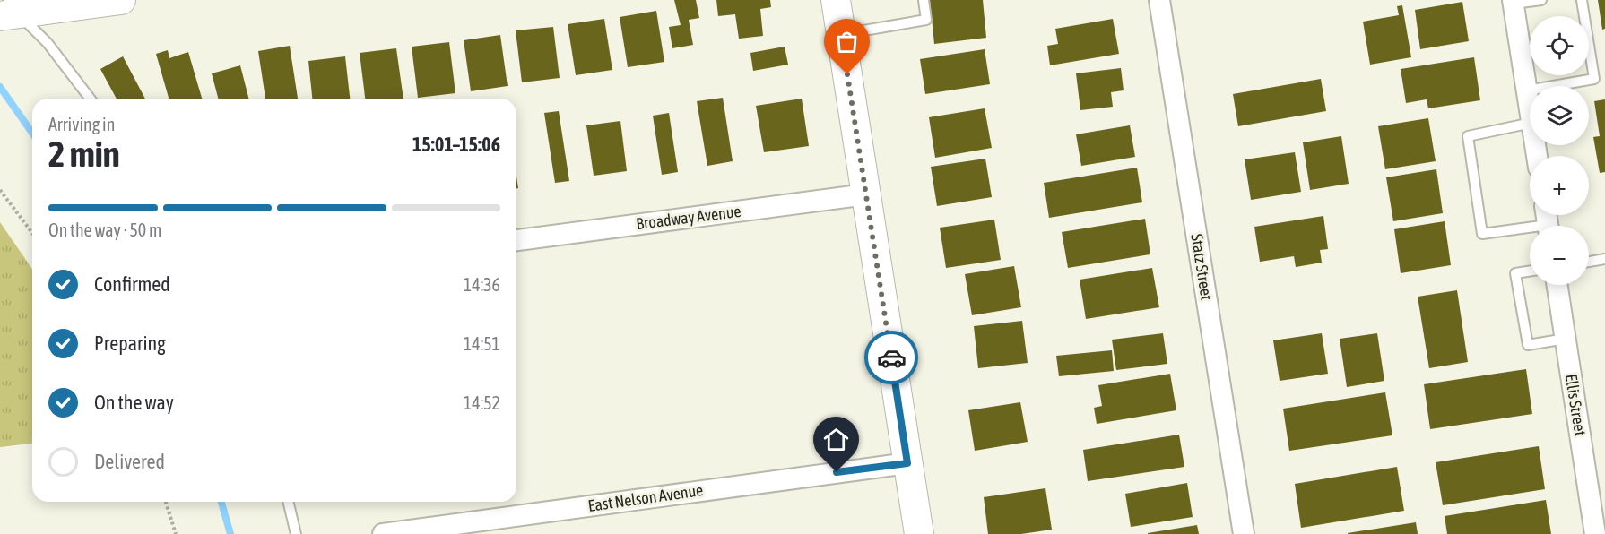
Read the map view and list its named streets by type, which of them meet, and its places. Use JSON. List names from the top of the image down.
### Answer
{
  "streets": {
    "street": [
      "Broadway Avenue",
      "Statz Street",
      "Ellis Street",
      "East Nelson Avenue"
    ]
  },
  "page": {
    "map_buttons": ["+", "−"],
    "heading": ["2 min", "Arriving in", "15:01–15:06"],
    "bar": "On the way · 50 m",
    "list": [
      ["Confirmed", "14:36"],
      ["Preparing", "14:51"],
      ["On the way", "14:52"],
      "Delivered"
    ]
  }
}
